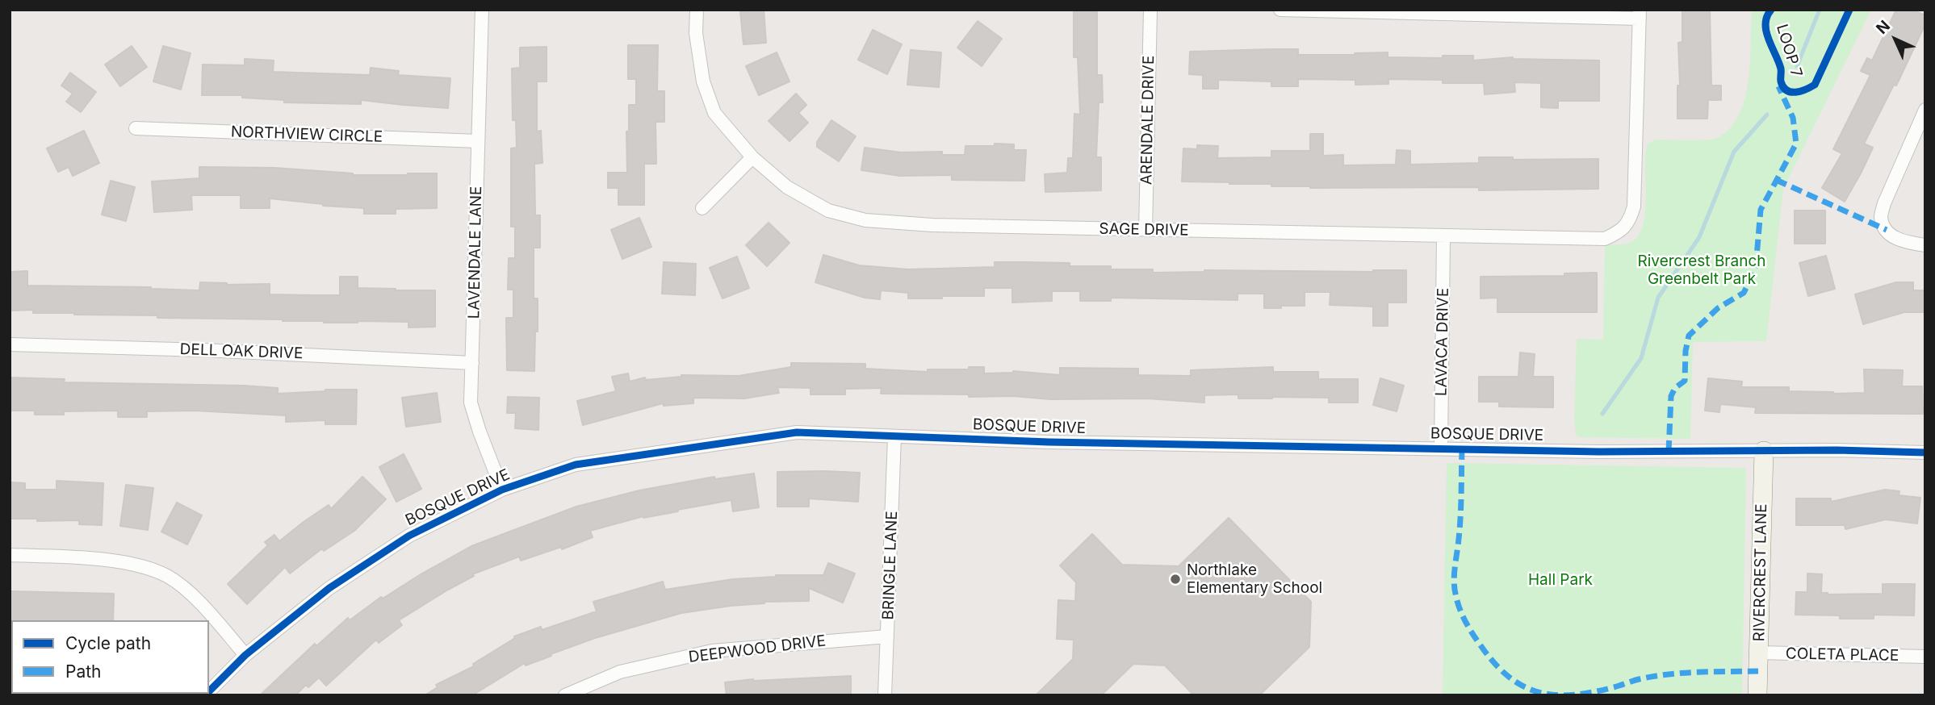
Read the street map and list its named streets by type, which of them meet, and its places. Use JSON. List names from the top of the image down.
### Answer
{
  "streets": {
    "street": [
      "ARENDALE DRIVE",
      "NORTHVIEW CIRCLE",
      "SAGE DRIVE",
      "LAVENDALE LANE",
      "LAVACA DRIVE",
      "DELL OAK DRIVE",
      "BOSQUE DRIVE",
      "BRINGLE LANE",
      "RIVERCREST LANE",
      "DEEPWOOD DRIVE",
      "COLETA PLACE"
    ],
    "cycle path": ["LOOP 7"]
  },
  "crossings": [
    ["ARENDALE DRIVE", "SAGE DRIVE"],
    ["NORTHVIEW CIRCLE", "LAVENDALE LANE"],
    ["SAGE DRIVE", "LAVACA DRIVE"],
    ["LAVENDALE LANE", "DELL OAK DRIVE"],
    ["LAVENDALE LANE", "BOSQUE DRIVE"],
    ["LAVACA DRIVE", "BOSQUE DRIVE"],
    ["BOSQUE DRIVE", "BRINGLE LANE"],
    ["BOSQUE DRIVE", "RIVERCREST LANE"],
    ["BRINGLE LANE", "DEEPWOOD DRIVE"],
    ["RIVERCREST LANE", "COLETA PLACE"]
  ],
  "parks": ["Rivercrest Branch Greenbelt Park", "Hall Park"],
  "places": ["Northlake Elementary School"],
  "legend": ["Cycle path", "Path"],
  "north": "top left"
}
